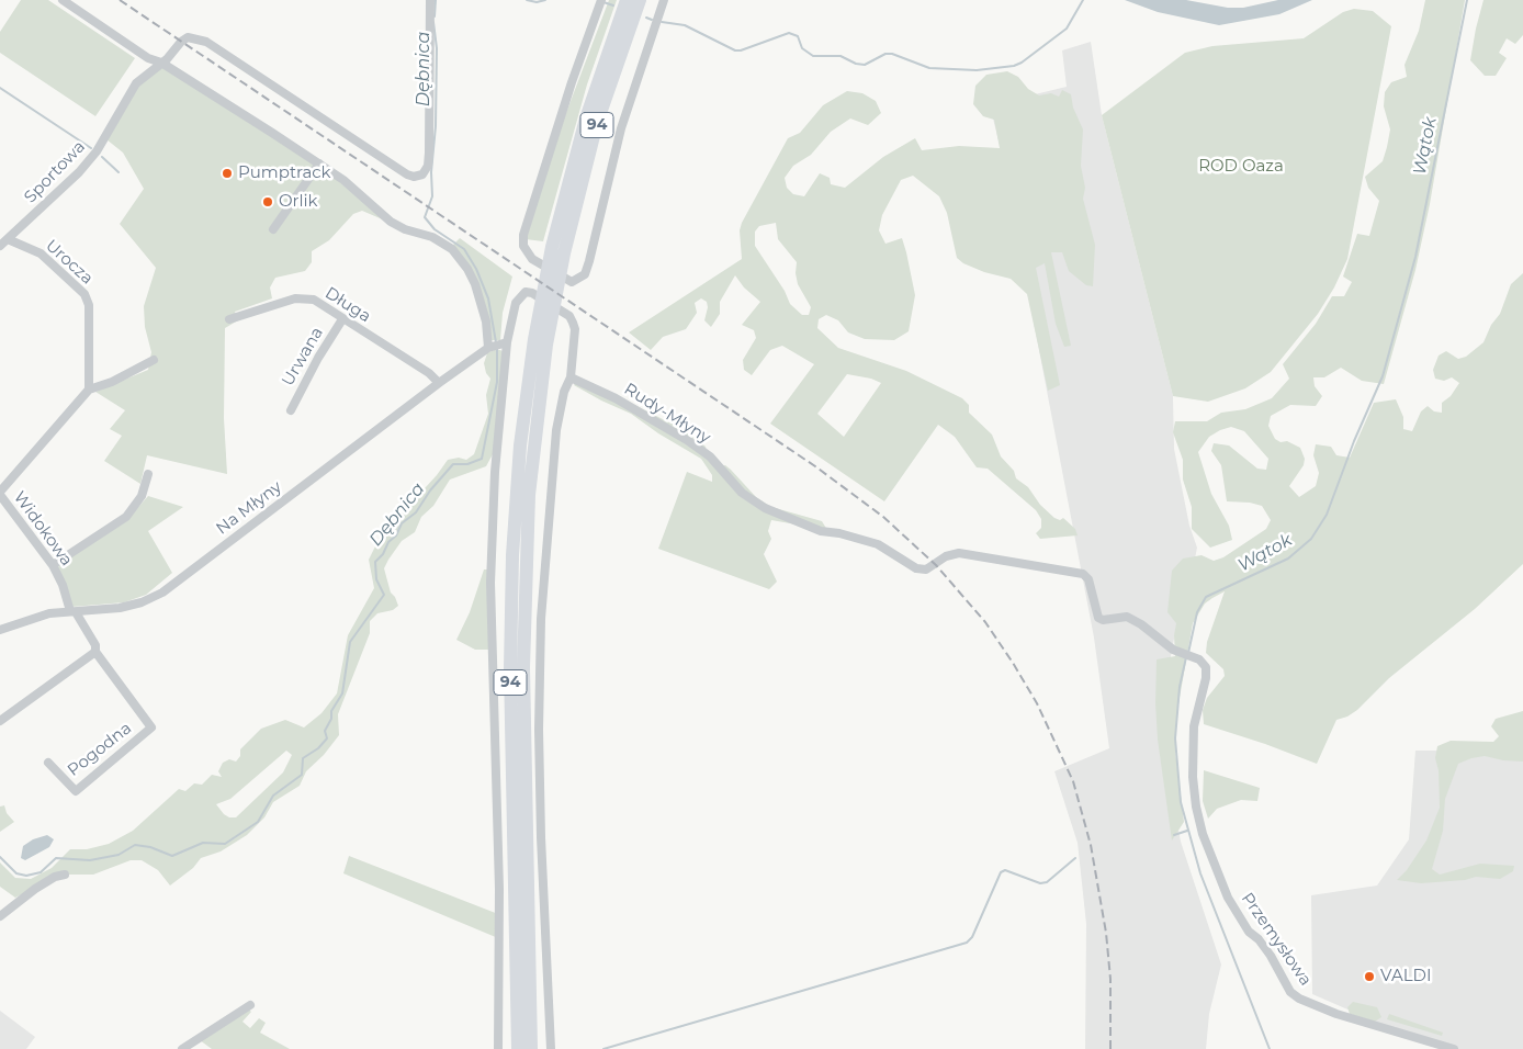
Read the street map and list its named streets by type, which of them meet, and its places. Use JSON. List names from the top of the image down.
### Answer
{
  "streets": {
    "main road": ["94"],
    "street": [
      "Sportowa",
      "Urocza",
      "Długa",
      "Urwana",
      "Rudy-Młyny",
      "Na Młyny",
      "Widokowa",
      "Pogodna",
      "Przemysłowa"
    ]
  },
  "crossings": [
    ["Sportowa", "Urocza"],
    ["Długa", "Urwana"],
    ["Długa", "Na Młyny"],
    ["Rudy-Młyny", "Przemysłowa"],
    ["Na Młyny", "Widokowa"],
    ["Widokowa", "Pogodna"]
  ],
  "water": ["Dębnica", "Wątok"],
  "parks": ["ROD Oaza"],
  "places": ["Pumptrack", "Orlik", "VALDI"]
}
